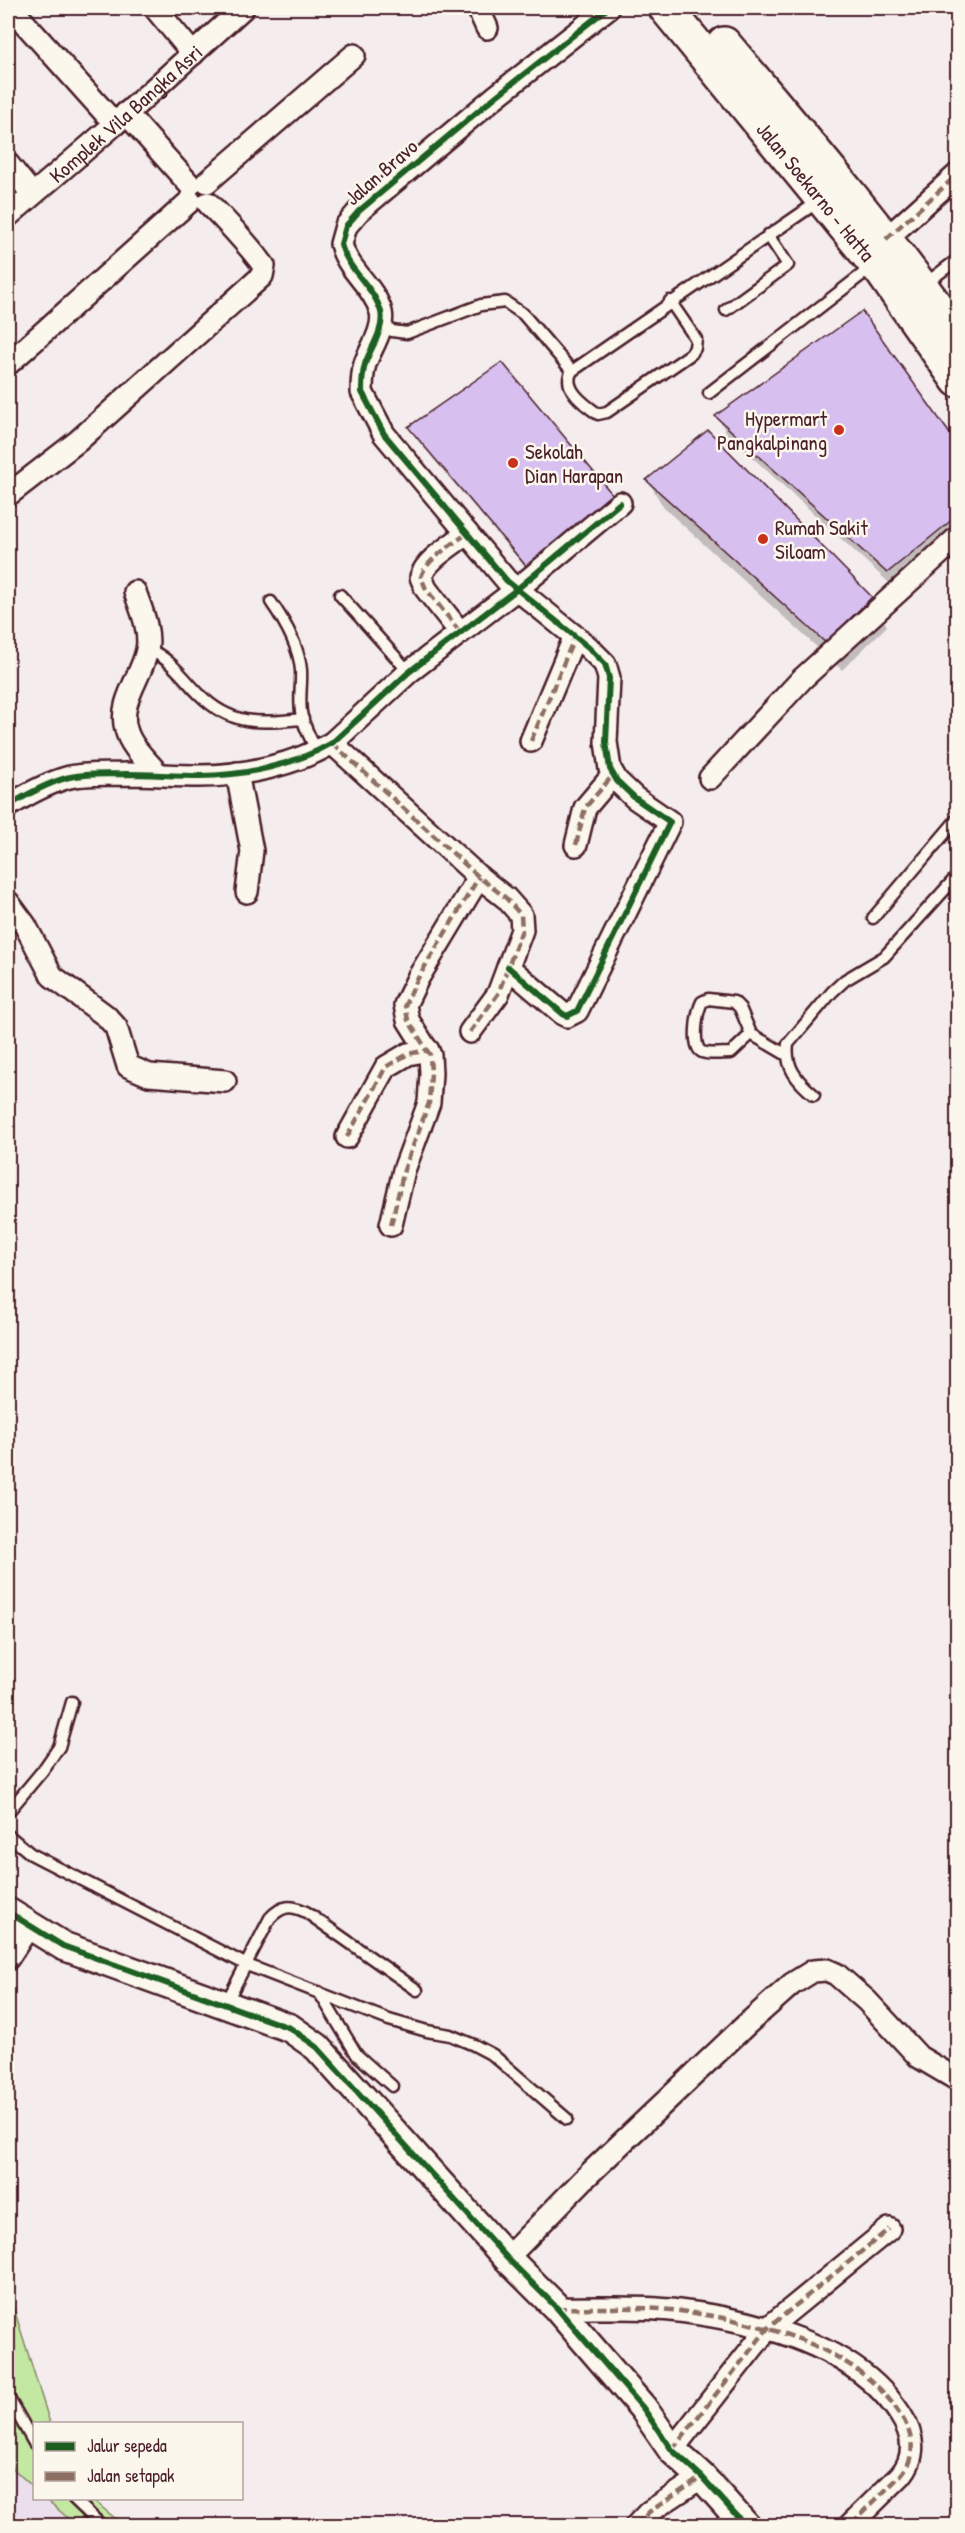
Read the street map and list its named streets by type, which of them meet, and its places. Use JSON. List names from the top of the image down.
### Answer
{
  "streets": {
    "highway": ["Jalan Soekarno - Hatta"],
    "street": ["Komplek Vila Bangka Asri", "Jalan Bravo"]
  },
  "places": ["Hypermart Pangkalpinang", "Sekolah Dian Harapan", "Rumah Sakit Siloam"],
  "legend": ["Jalur sepeda", "Jalan setapak"]
}
